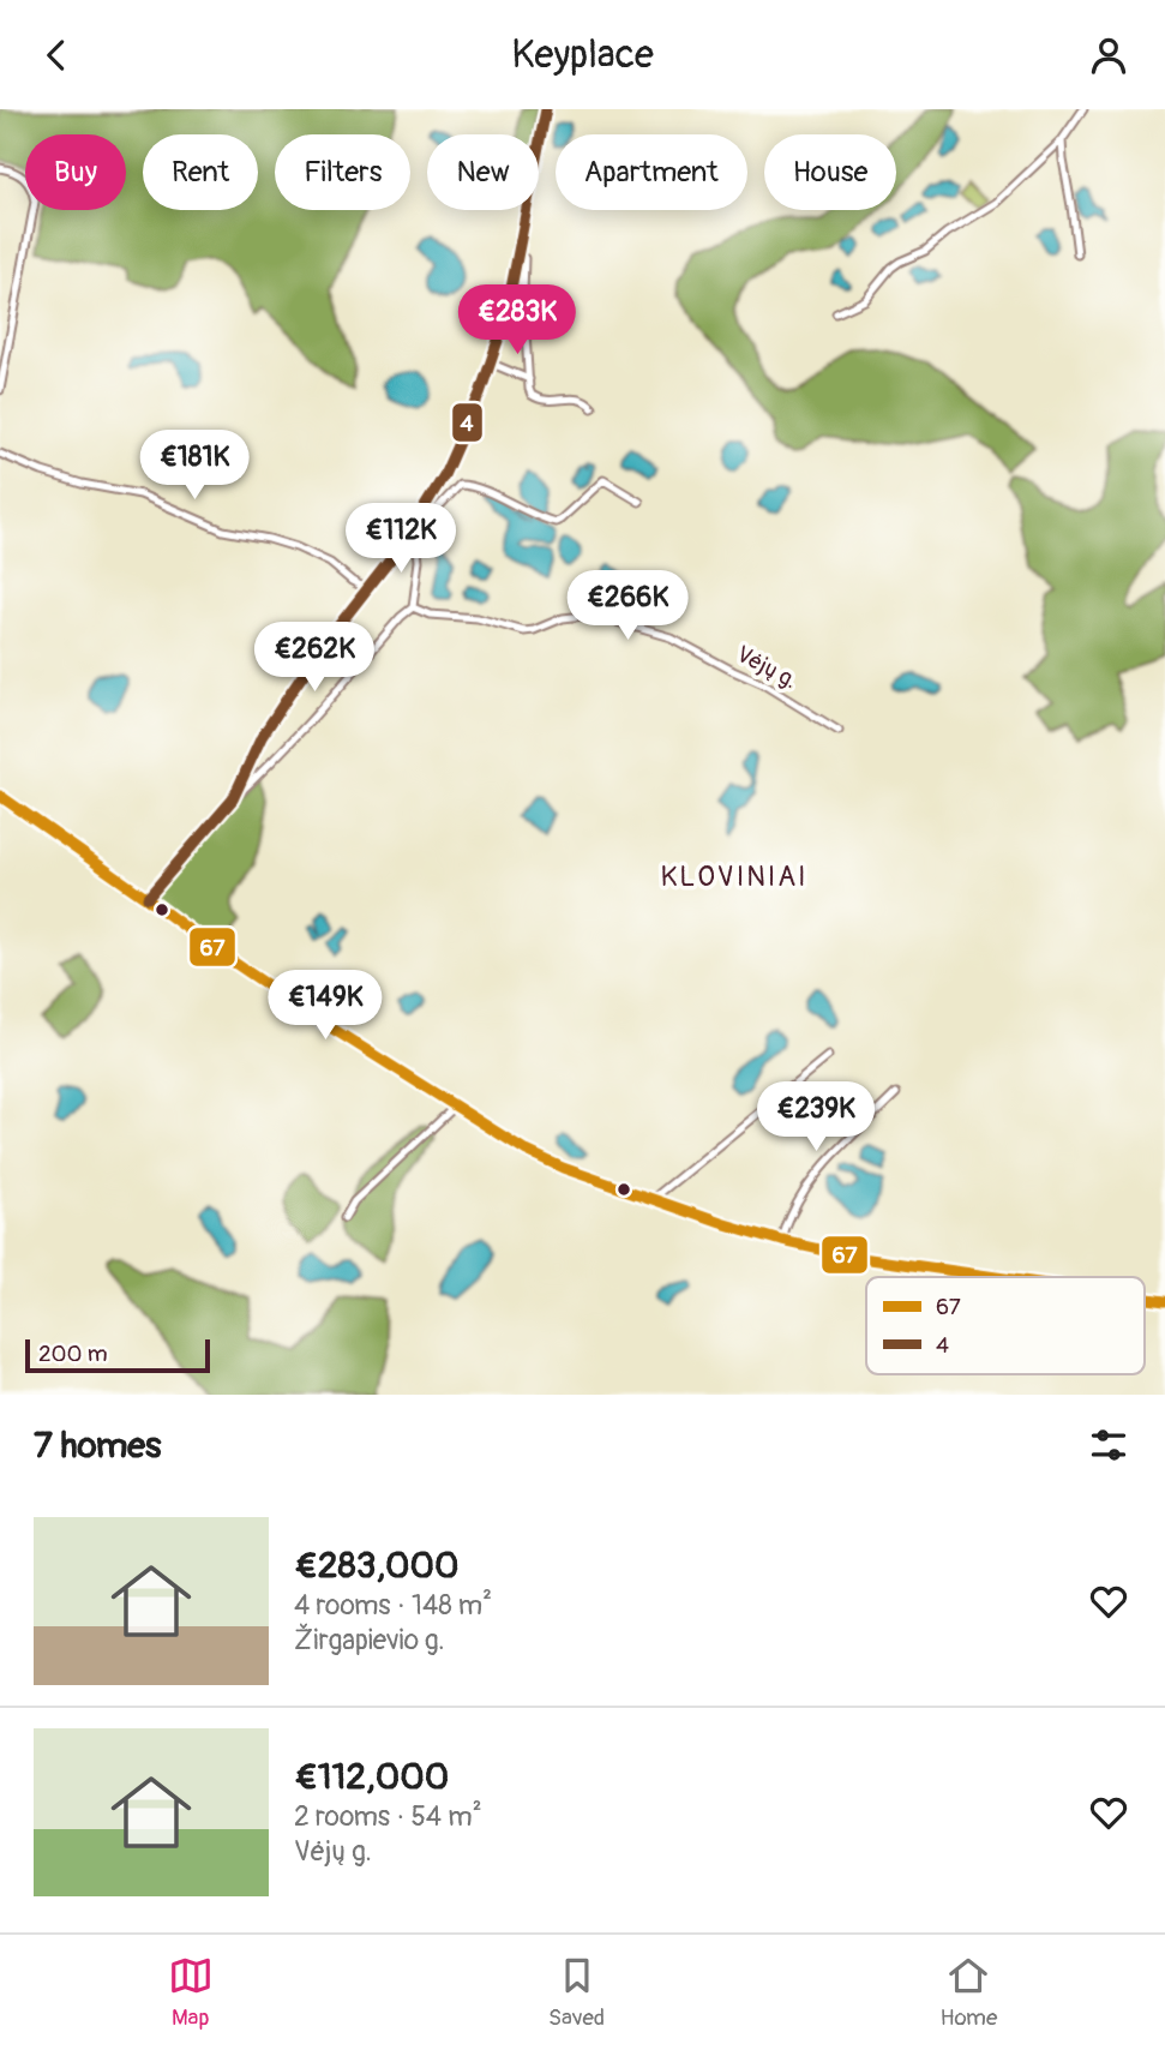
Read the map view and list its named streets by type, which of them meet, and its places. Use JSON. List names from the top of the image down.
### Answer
{
  "streets": {
    "street": ["Vėjų g."]
  },
  "districts": ["KLOVINIAI"],
  "lines": ["transit line 4", "transit line 67"],
  "legend": ["67", "4"],
  "scale_bar": "200 m",
  "page": {
    "header": "Keyplace",
    "chip": [
      "Buy",
      "Rent",
      "Filters",
      "New",
      "Apartment",
      "House"
    ],
    "price": [
      "€283K",
      "€181K",
      "€112K",
      "€266K",
      "€262K",
      "€149K",
      "€239K"
    ],
    "scale": "200 m",
    "heading": "7 homes",
    "list": [
      {
        "name": "€283,000",
        "note": "4 rooms · 148 m² · Žirgapievio g."
      },
      {
        "name": "€112,000",
        "note": "2 rooms · 54 m² · Vėjų g."
      }
    ],
    "tabs": ["Map", "Saved", "Home"]
  }
}
